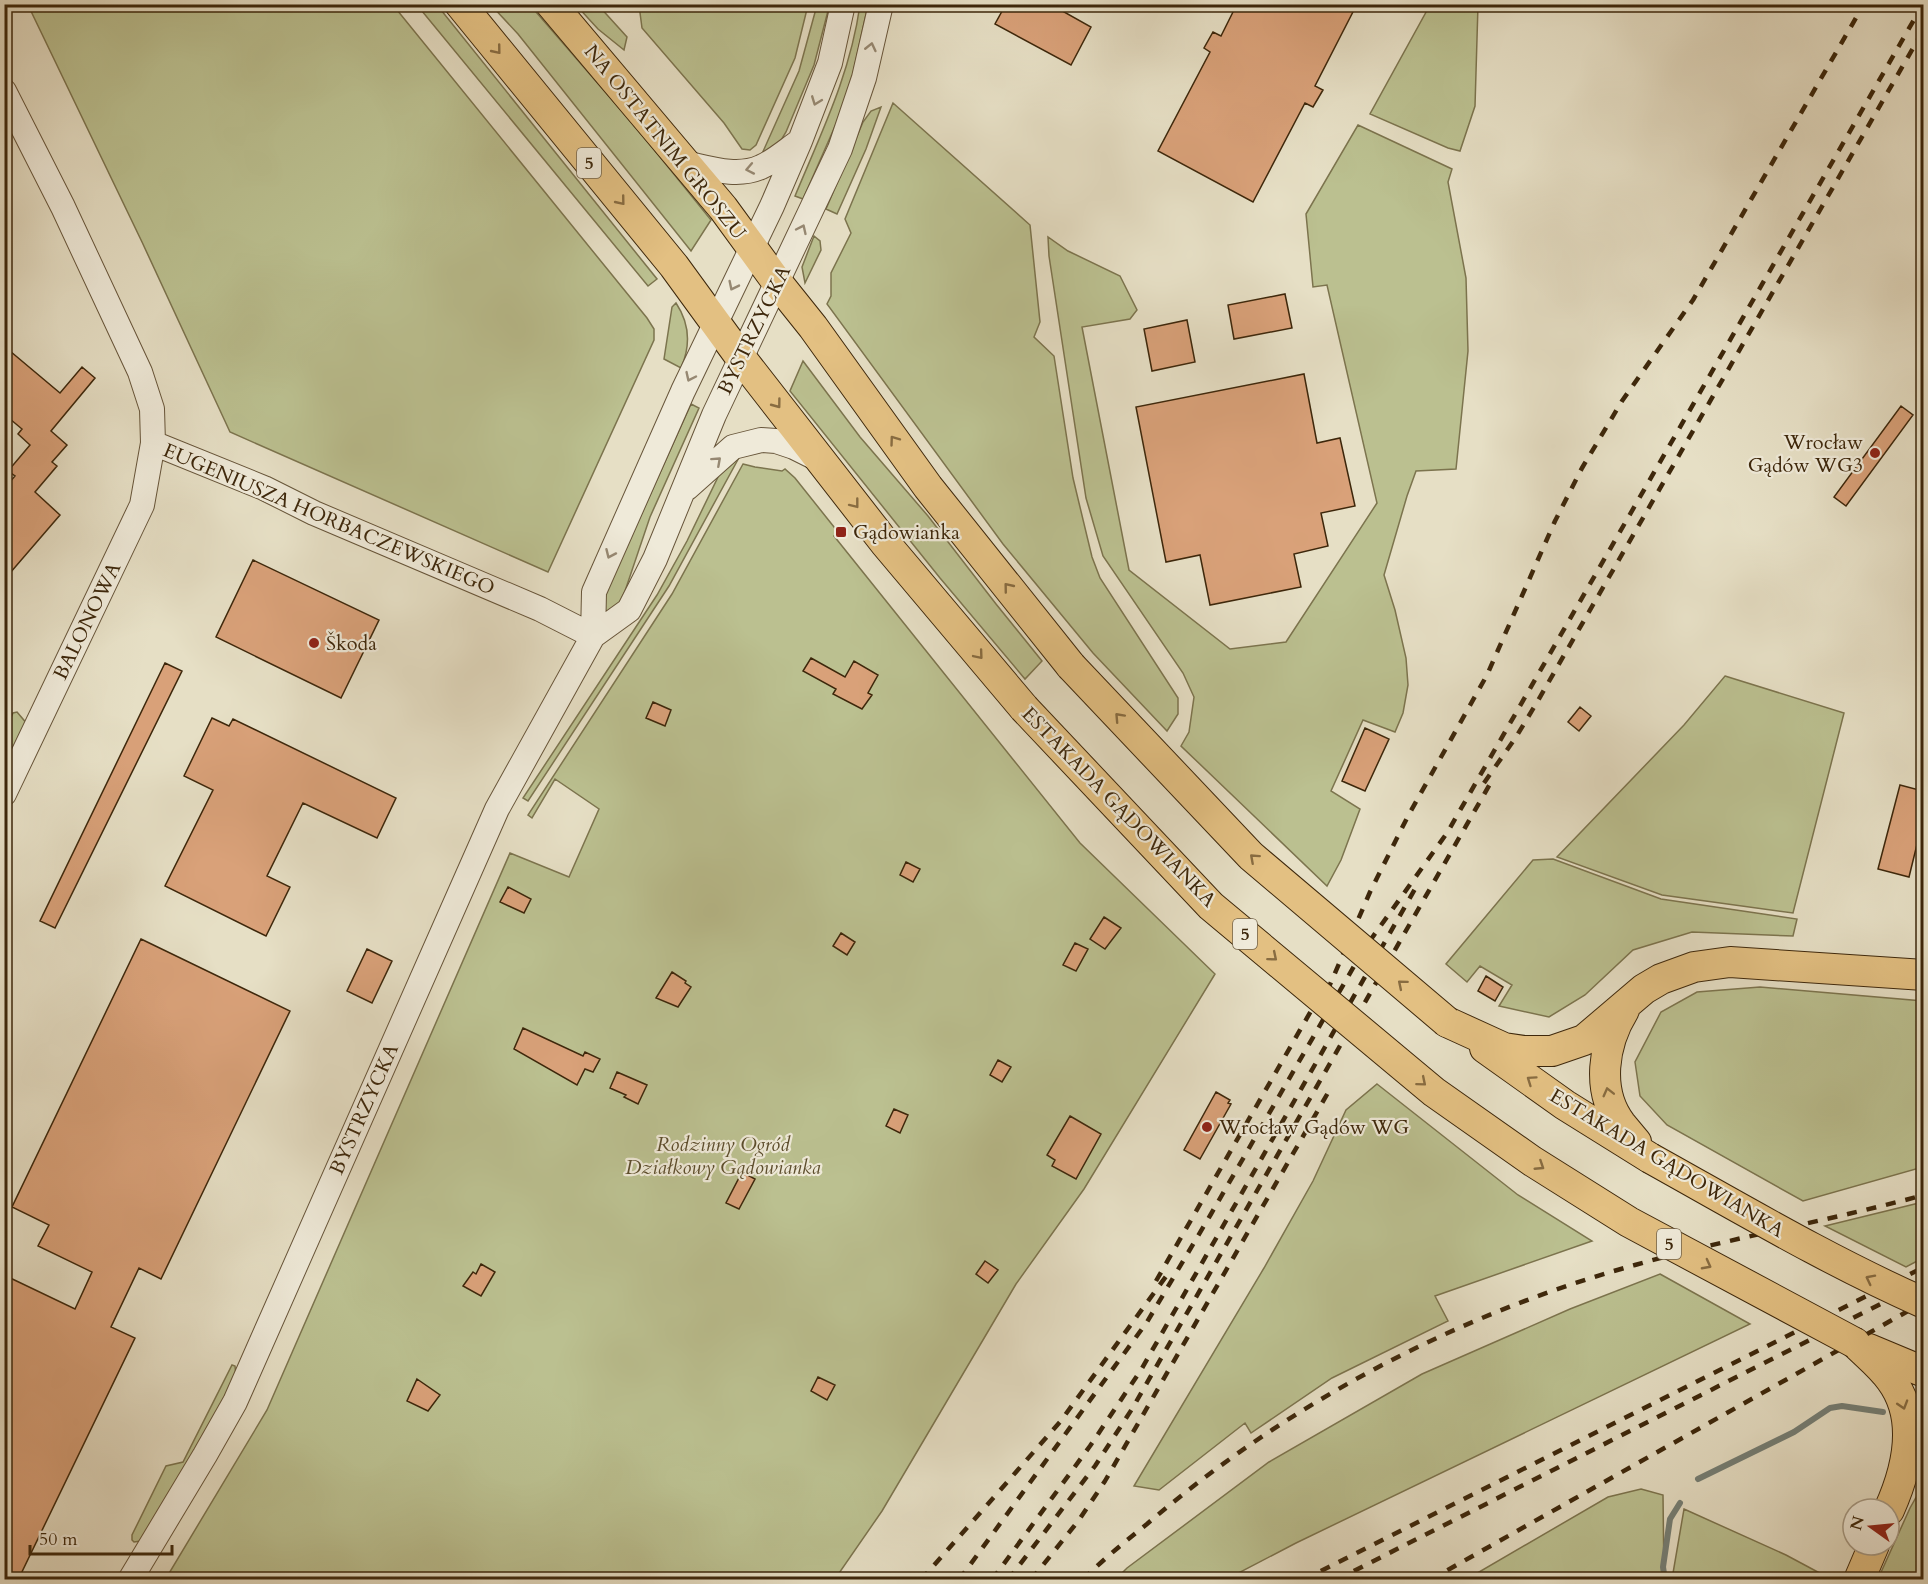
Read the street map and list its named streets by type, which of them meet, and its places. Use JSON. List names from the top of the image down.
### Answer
{
  "streets": {
    "main road": ["NA OSTATNIM GROSZU", "5", "ESTAKADA GĄDOWIANKA"],
    "street": ["BYSTRZYCKA", "EUGENIUSZA HORBACZEWSKIEGO", "BALONOWA"]
  },
  "crossings": [
    ["NA OSTATNIM GROSZU", "BYSTRZYCKA"],
    ["NA OSTATNIM GROSZU", "ESTAKADA GĄDOWIANKA"],
    ["5", "BYSTRZYCKA"],
    ["5", "ESTAKADA GĄDOWIANKA"],
    ["BYSTRZYCKA", "EUGENIUSZA HORBACZEWSKIEGO"],
    ["BYSTRZYCKA", "ESTAKADA GĄDOWIANKA"],
    ["EUGENIUSZA HORBACZEWSKIEGO", "BALONOWA"]
  ],
  "parks": ["Rodzinny Ogród Działkowy Gądowianka"],
  "places": {
    "other": ["Wrocław Gądów WG3", "Škoda", "Wrocław Gądów WG"],
    "transit": ["Gądowianka"]
  },
  "scale_bar": "50 m",
  "north": "left"
}
